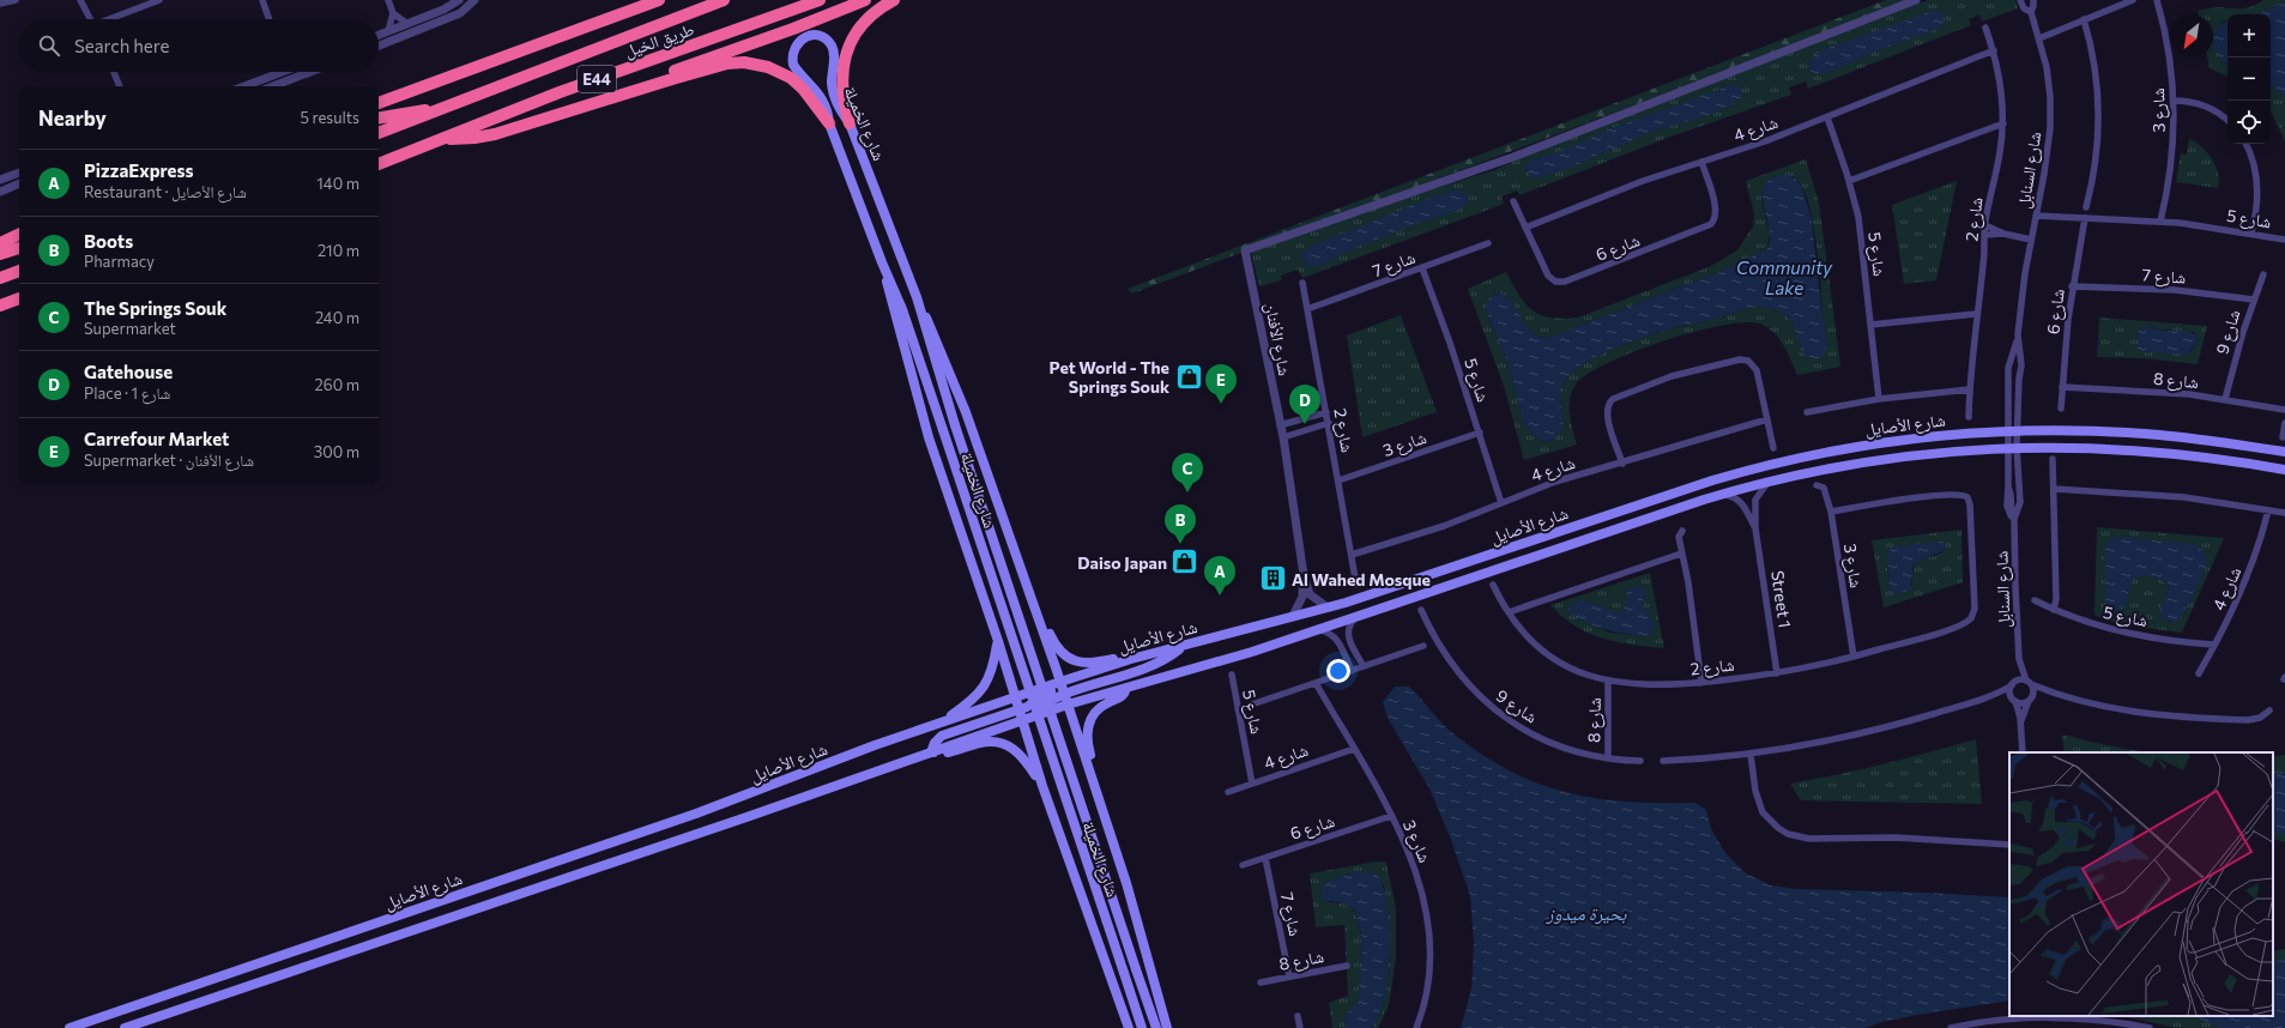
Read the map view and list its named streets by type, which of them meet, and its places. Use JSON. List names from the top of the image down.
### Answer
{
  "streets": {
    "highway": ["طريق الخيل", "E44"],
    "main road": ["شارع الخميلة", "شارع الأصايل"],
    "street": [
      "شارع 3",
      "شارع 4",
      "شارع السنابل",
      "شارع 5",
      "شارع 2",
      "شارع 6",
      "شارع 7",
      "شارع 9",
      "شارع الأفنان",
      "شارع 8",
      "Street 1"
    ]
  },
  "crossings": [
    ["شارع 3", "شارع 4"],
    ["شارع 3", "شارع 5"],
    ["شارع 3", "شارع 2"],
    ["شارع 3", "شارع 6"],
    ["شارع 4", "شارع 5"],
    ["شارع 4", "شارع 2"],
    ["شارع 4", "شارع 6"],
    ["شارع السنابل", "شارع 5"],
    ["شارع السنابل", "شارع الأصايل"],
    ["شارع 5", "شارع 6"],
    ["شارع 5", "شارع 7"],
    ["شارع 2", "شارع 7"],
    ["شارع 2", "شارع 8"],
    ["شارع 2", "Street 1"],
    ["شارع 6", "شارع 7"],
    ["شارع 6", "شارع 8"],
    ["شارع 7", "شارع 9"],
    ["شارع 7", "شارع 8"],
    ["شارع 9", "شارع 8"],
    ["شارع الأفنان", "شارع الأصايل"]
  ],
  "water": ["Community Lake", "بحيرة ميدوز"],
  "places": {
    "shop": ["Pet World - The Springs Souk", "Daiso Japan"],
    "building": ["Al Wahed Mosque"]
  },
  "north": "bottom left",
  "page": {
    "map_buttons": ["+", "−"],
    "search": "Search here",
    "heading": ["Nearby", "5 results"],
    "list": [
      {
        "mark": "A",
        "name": "PizzaExpress",
        "note": "Restaurant · شارع الأصايل",
        "value": "140 m"
      },
      {
        "mark": "B",
        "name": "Boots",
        "note": "Pharmacy",
        "value": "210 m"
      },
      {
        "mark": "C",
        "name": "The Springs Souk",
        "note": "Supermarket",
        "value": "240 m"
      },
      {
        "mark": "D",
        "name": "Gatehouse",
        "note": "Place · شارع 1",
        "value": "260 m"
      },
      {
        "mark": "E",
        "name": "Carrefour Market",
        "note": "Supermarket · شارع الأفنان",
        "value": "300 m"
      }
    ],
    "pins": [
      "E",
      "D",
      "C",
      "B",
      "A"
    ]
  }
}
